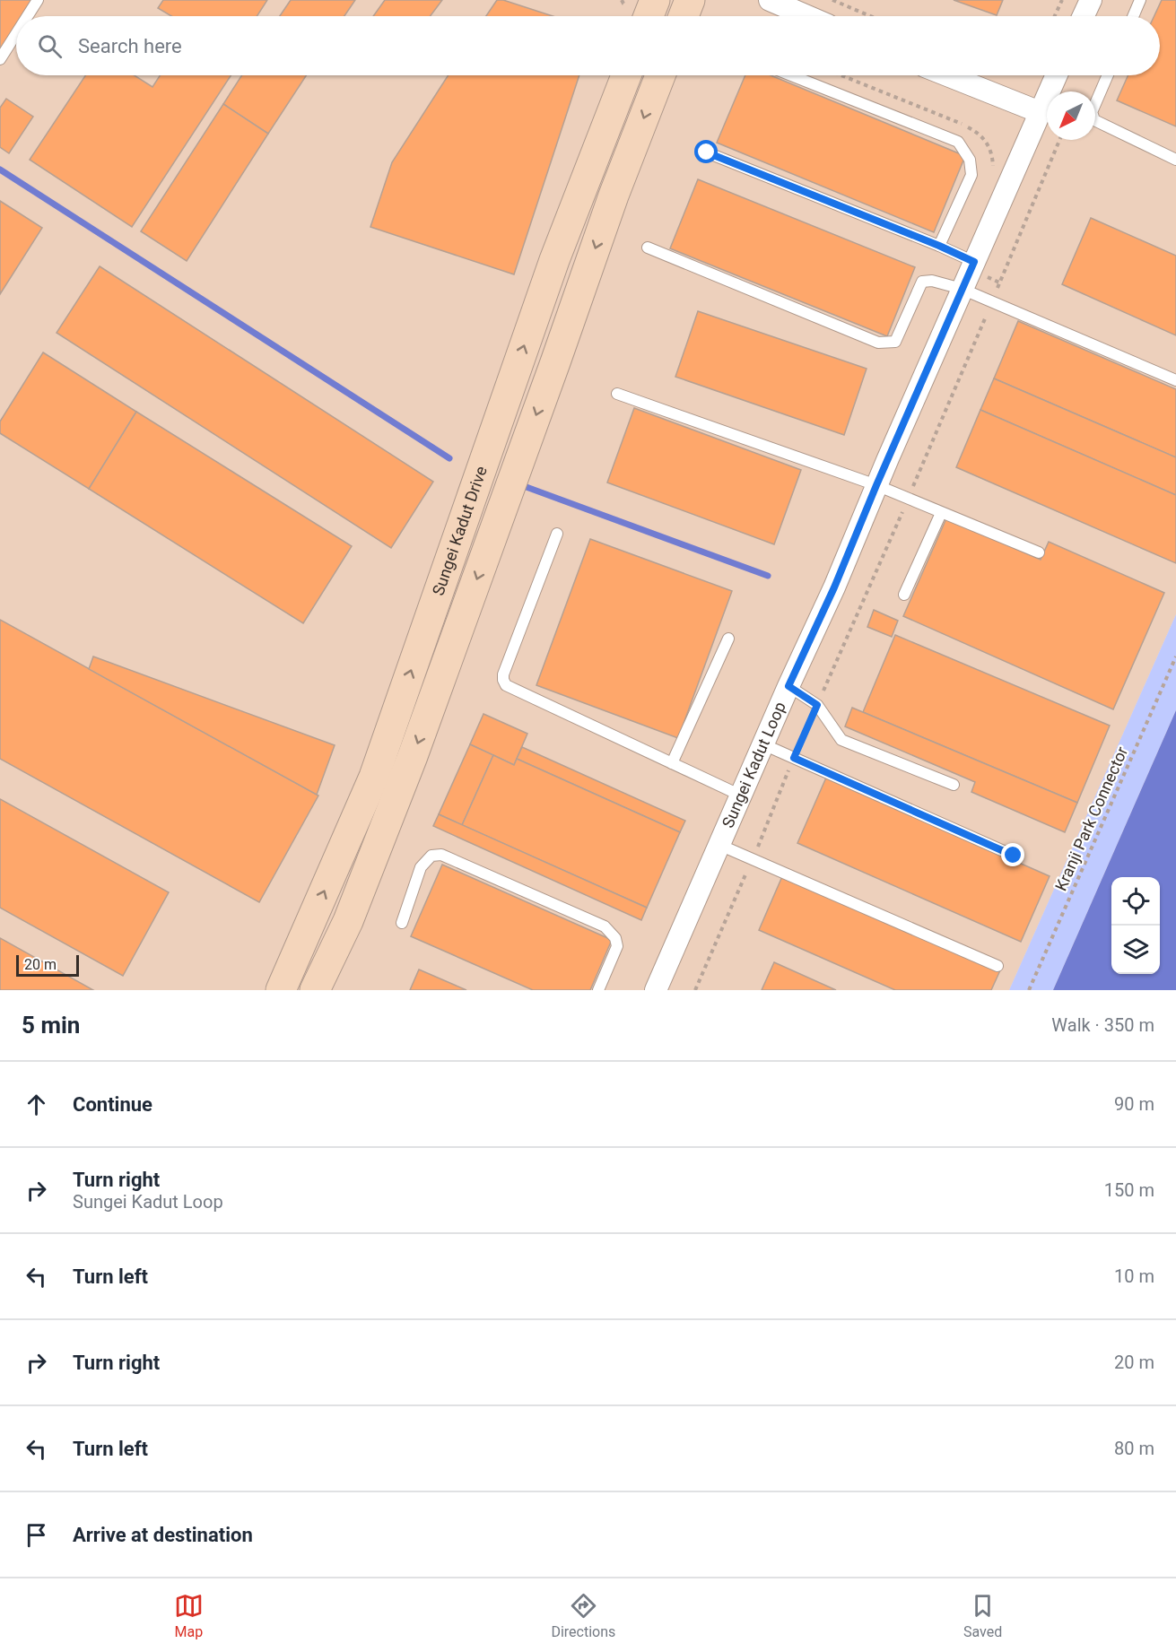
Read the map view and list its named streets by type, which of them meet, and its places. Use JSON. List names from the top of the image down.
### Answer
{
  "streets": {
    "main road": ["Sungei Kadut Drive"],
    "street": ["Sungei Kadut Loop"],
    "path": ["Kranji Park Connector"]
  },
  "scale_bar": "20 m",
  "north": "bottom left",
  "page": {
    "search": "Search here",
    "scale": "20 m",
    "heading": ["5 min", "Walk · 350 m"],
    "list": [
      ["Continue", "90 m"],
      ["Turn right", "Sungei Kadut Loop", "150 m"],
      ["Turn left", "10 m"],
      ["Turn right", "20 m"],
      ["Turn left", "80 m"],
      "Arrive at destination"
    ],
    "nav": ["Map", "Directions", "Saved"]
  }
}
